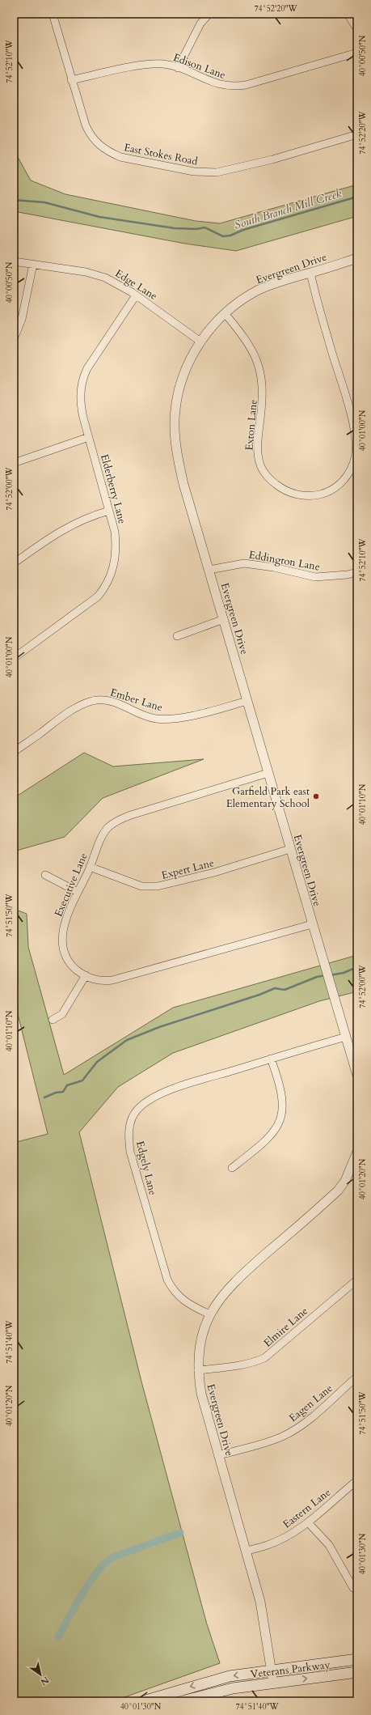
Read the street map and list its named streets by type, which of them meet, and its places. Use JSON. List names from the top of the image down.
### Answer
{
  "streets": {
    "main road": ["Veterans Parkway"],
    "street": [
      "Edison Lane",
      "East Stokes Road",
      "Evergreen Drive",
      "Edge Lane",
      "Exton Lane",
      "Elderberry Lane",
      "Eddington Lane",
      "Ember Lane",
      "Expert Lane",
      "Executive Lane",
      "Edgely Lane",
      "Elmire Lane",
      "Eagen Lane",
      "Eastern Lane"
    ]
  },
  "crossings": [
    ["Edison Lane", "East Stokes Road"],
    ["Evergreen Drive", "Edge Lane"],
    ["Evergreen Drive", "Exton Lane"],
    ["Evergreen Drive", "Eddington Lane"],
    ["Evergreen Drive", "Ember Lane"],
    ["Evergreen Drive", "Expert Lane"],
    ["Evergreen Drive", "Executive Lane"],
    ["Evergreen Drive", "Edgely Lane"],
    ["Evergreen Drive", "Elmire Lane"],
    ["Evergreen Drive", "Eagen Lane"],
    ["Evergreen Drive", "Eastern Lane"],
    ["Evergreen Drive", "Veterans Parkway"],
    ["Edge Lane", "Elderberry Lane"],
    ["Expert Lane", "Executive Lane"]
  ],
  "water": ["South Branch Mill Creek"],
  "places": ["Garfield Park east Elementary School"],
  "north": "bottom right",
  "coordinates": [
    "74°52'20\"W",
    "40°00'50\"N",
    "74°52'10\"W",
    "40°01'00\"N",
    "74°52'00\"W",
    "40°01'10\"N",
    "74°51'50\"W",
    "40°01'20\"N",
    "74°51'40\"W",
    "40°01'30\"N"
  ]
}
